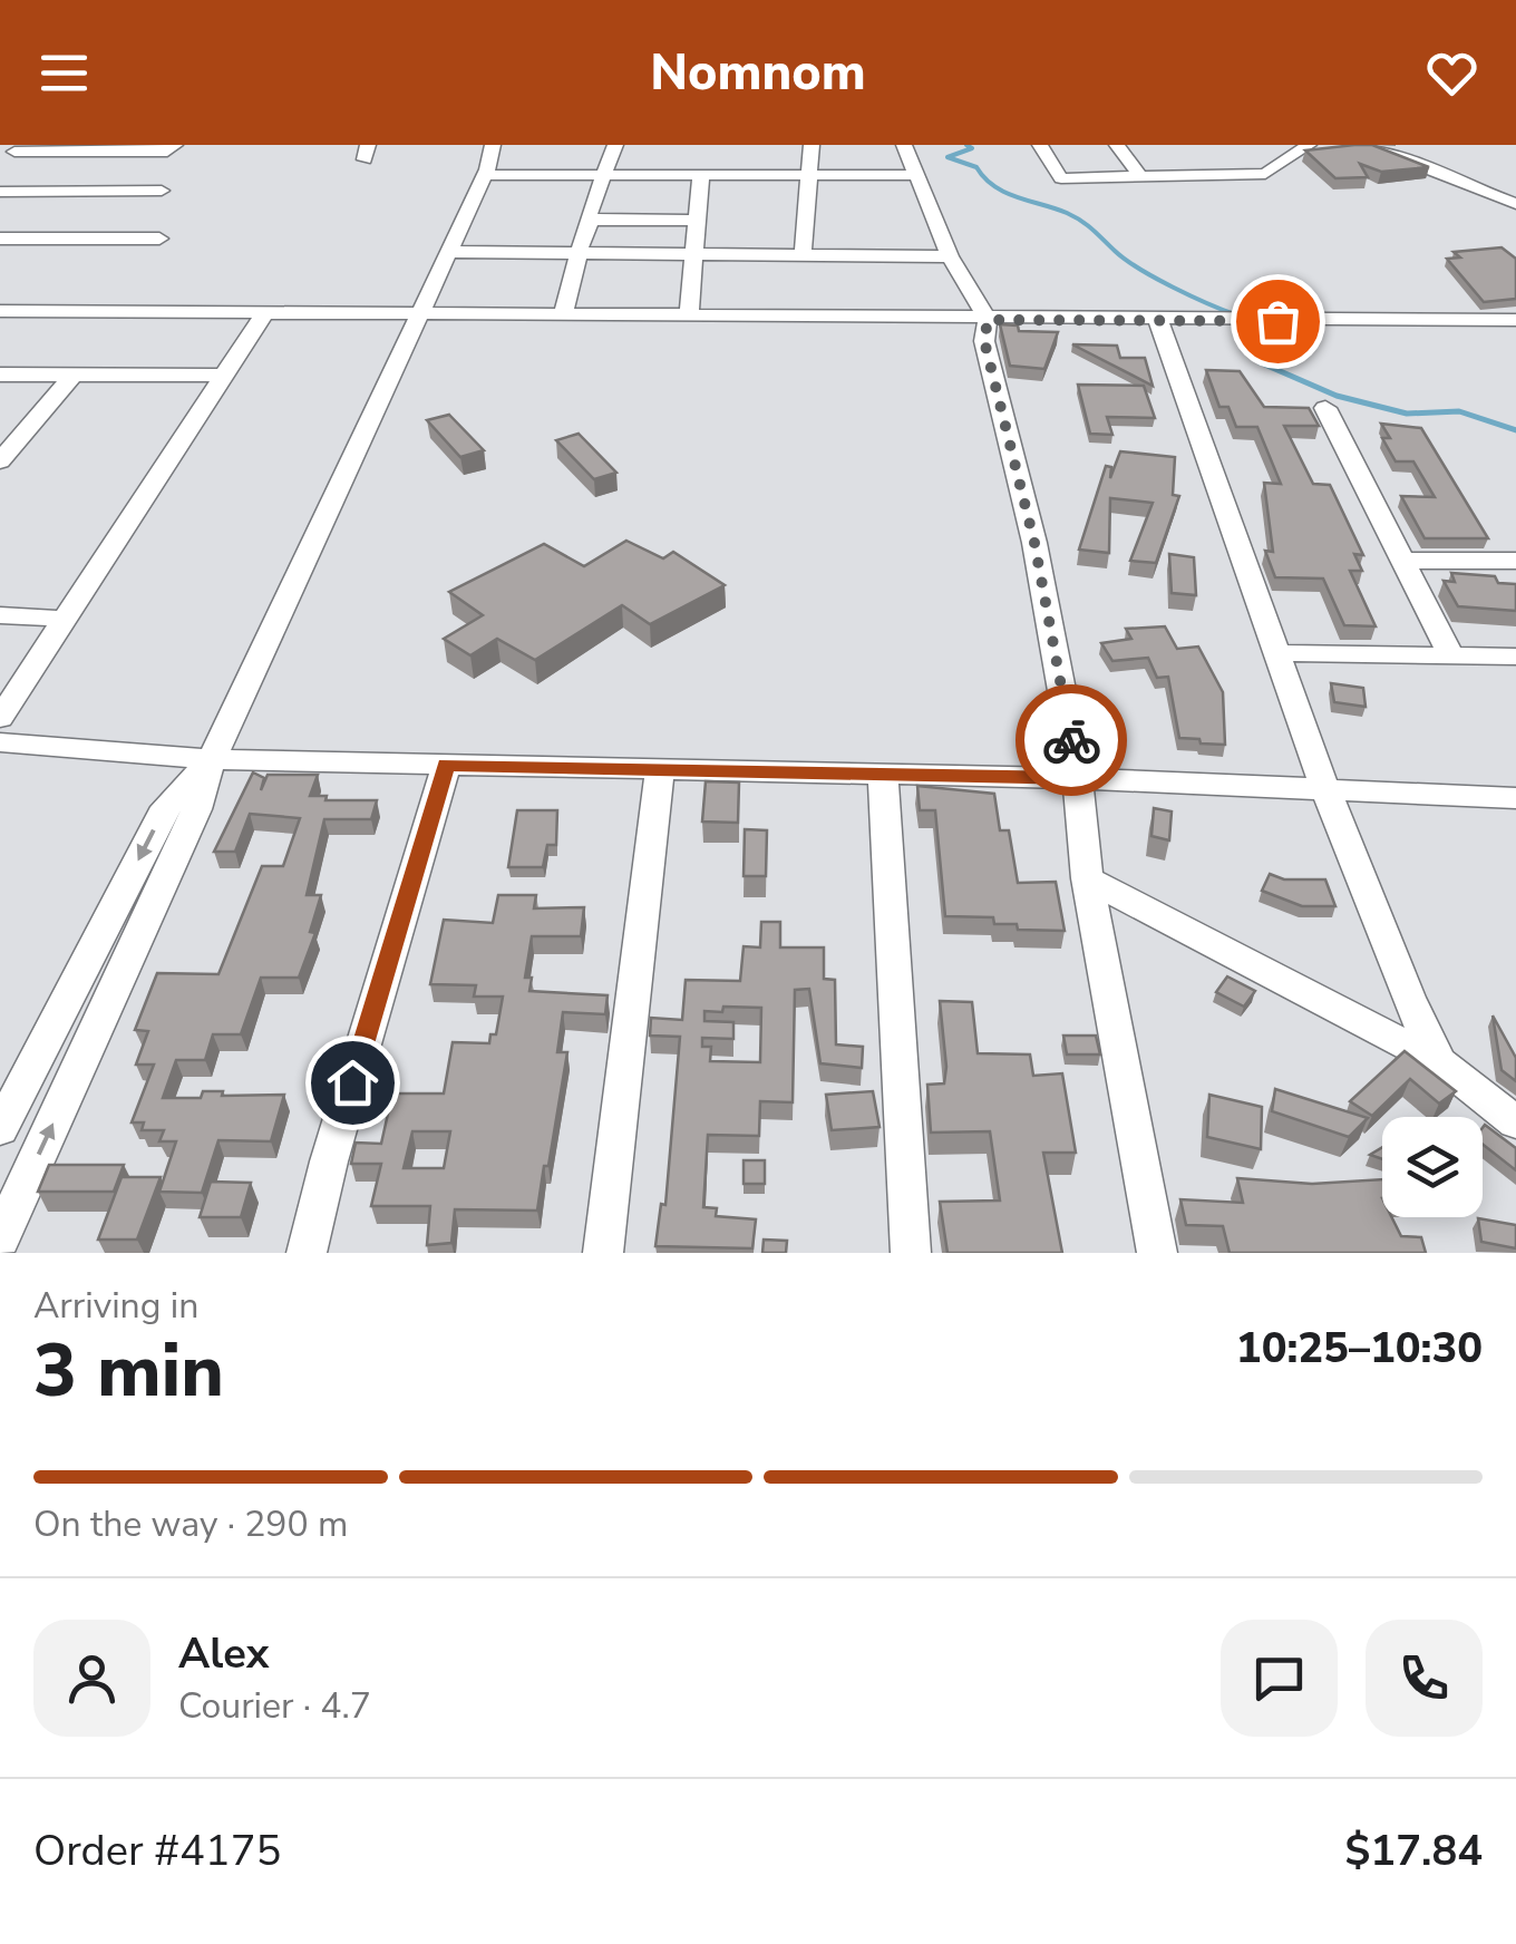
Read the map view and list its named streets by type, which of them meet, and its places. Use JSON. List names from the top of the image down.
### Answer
{
  "page": {
    "header": "Nomnom",
    "heading": ["3 min", "Arriving in", "10:25–10:30"],
    "panel": [
      "Alex",
      "Courier · 4.7",
      "Order #4175",
      "$17.84"
    ],
    "bar": "On the way · 290 m"
  }
}
